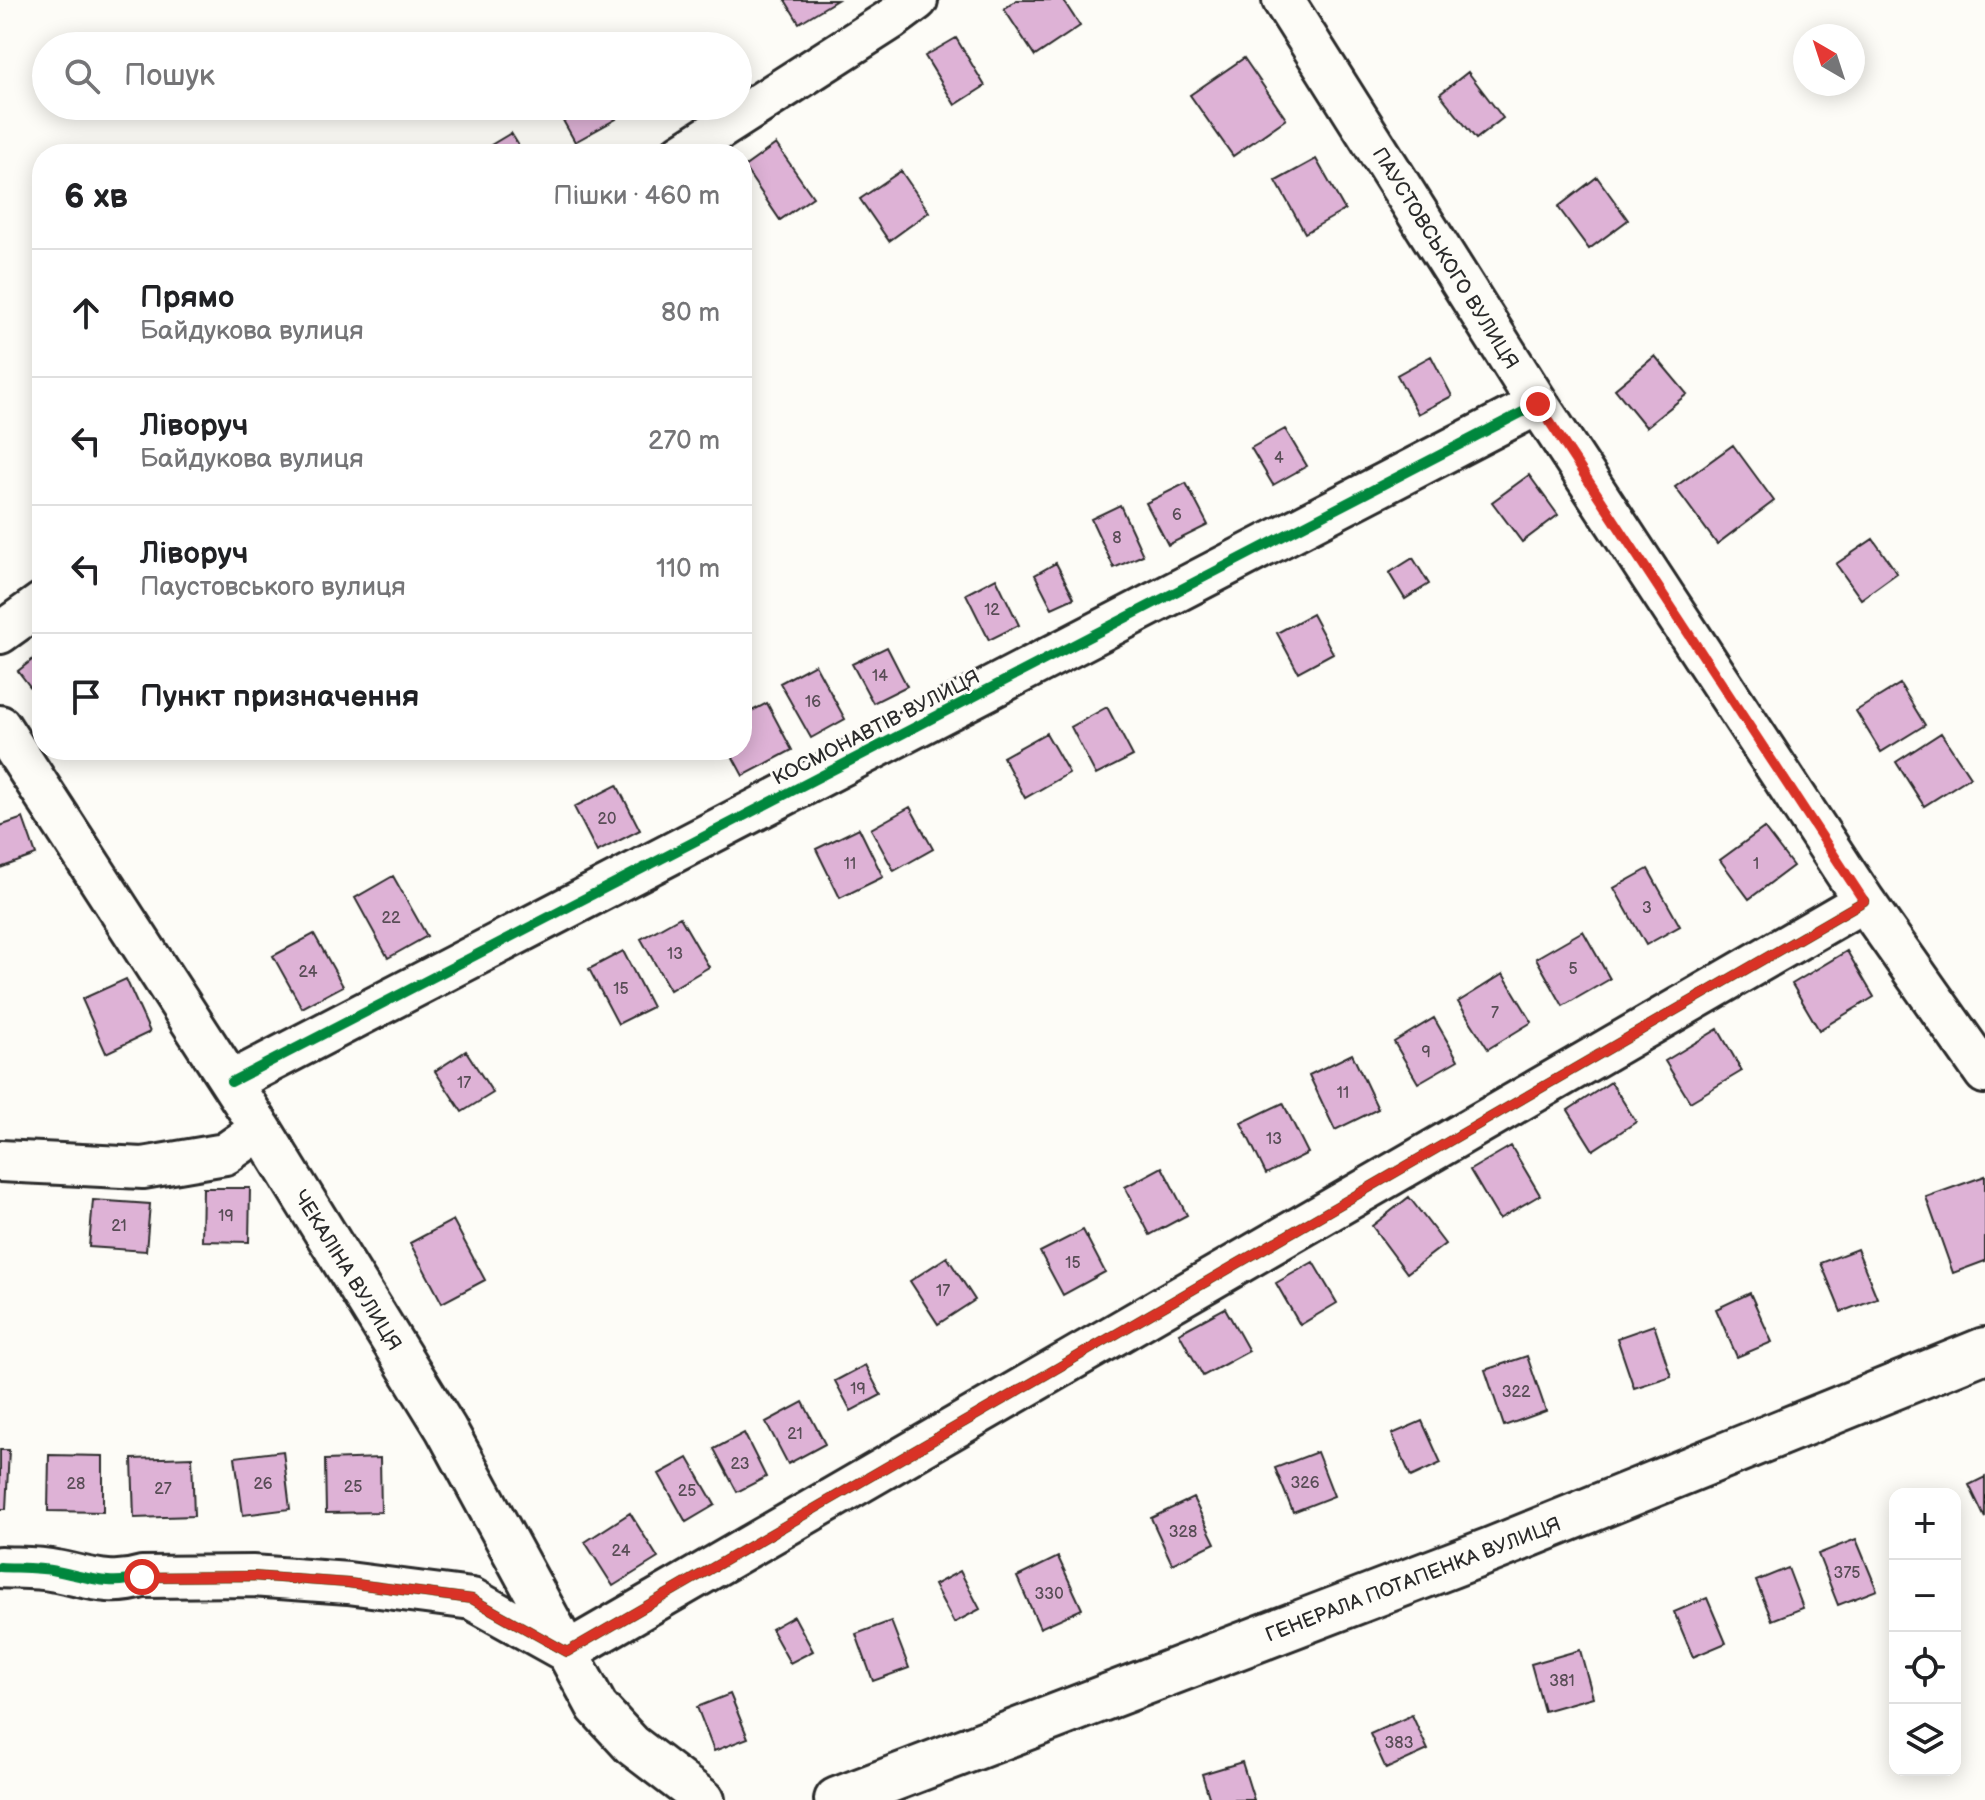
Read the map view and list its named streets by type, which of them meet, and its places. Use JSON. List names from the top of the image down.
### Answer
{
  "streets": {
    "main road": ["ГЕНЕРАЛА ПОТАПЕНКА ВУЛИЦЯ"],
    "street": ["ПАУСТОВСЬКОГО ВУЛИЦЯ", "КОСМОНАВТІВ ВУЛИЦЯ", "ЧЕКАЛІНА ВУЛИЦЯ"]
  },
  "crossings": [
    ["ПАУСТОВСЬКОГО ВУЛИЦЯ", "КОСМОНАВТІВ ВУЛИЦЯ"],
    ["КОСМОНАВТІВ ВУЛИЦЯ", "ЧЕКАЛІНА ВУЛИЦЯ"]
  ],
  "house_numbers": [
    "4",
    "6",
    "8",
    "12",
    "14",
    "16",
    "20",
    "11",
    "1",
    "3",
    "22",
    "13",
    "5",
    "24",
    "15",
    "7",
    "9",
    "17",
    "11",
    "13",
    "19",
    "21",
    "15",
    "17",
    "19",
    "322",
    "21",
    "23",
    "326",
    "28",
    "26",
    "25",
    "27",
    "25",
    "328",
    "24",
    "375",
    "330",
    "381",
    "383"
  ],
  "north": "top left",
  "page": {
    "search": "Пошук",
    "heading": ["6 хв", "Пішки · 460 m"],
    "list": [
      ["Прямо", "Байдукова вулиця", "80 m"],
      ["Ліворуч", "Байдукова вулиця", "270 m"],
      ["Ліворуч", "Паустовського вулиця", "110 m"],
      "Пункт призначення"
    ],
    "map_buttons": ["+", "−"]
  }
}
